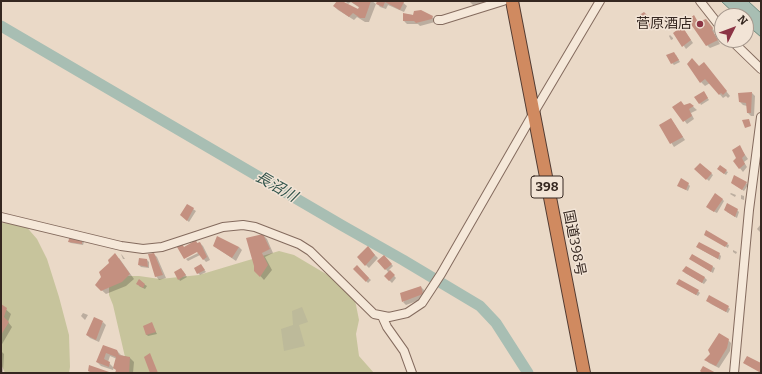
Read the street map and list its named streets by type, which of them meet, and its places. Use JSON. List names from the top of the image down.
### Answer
{
  "streets": {
    "highway": ["398", "国道398号"]
  },
  "water": ["長沼川"],
  "places": ["菅原酒店"],
  "north": "top right"
}
